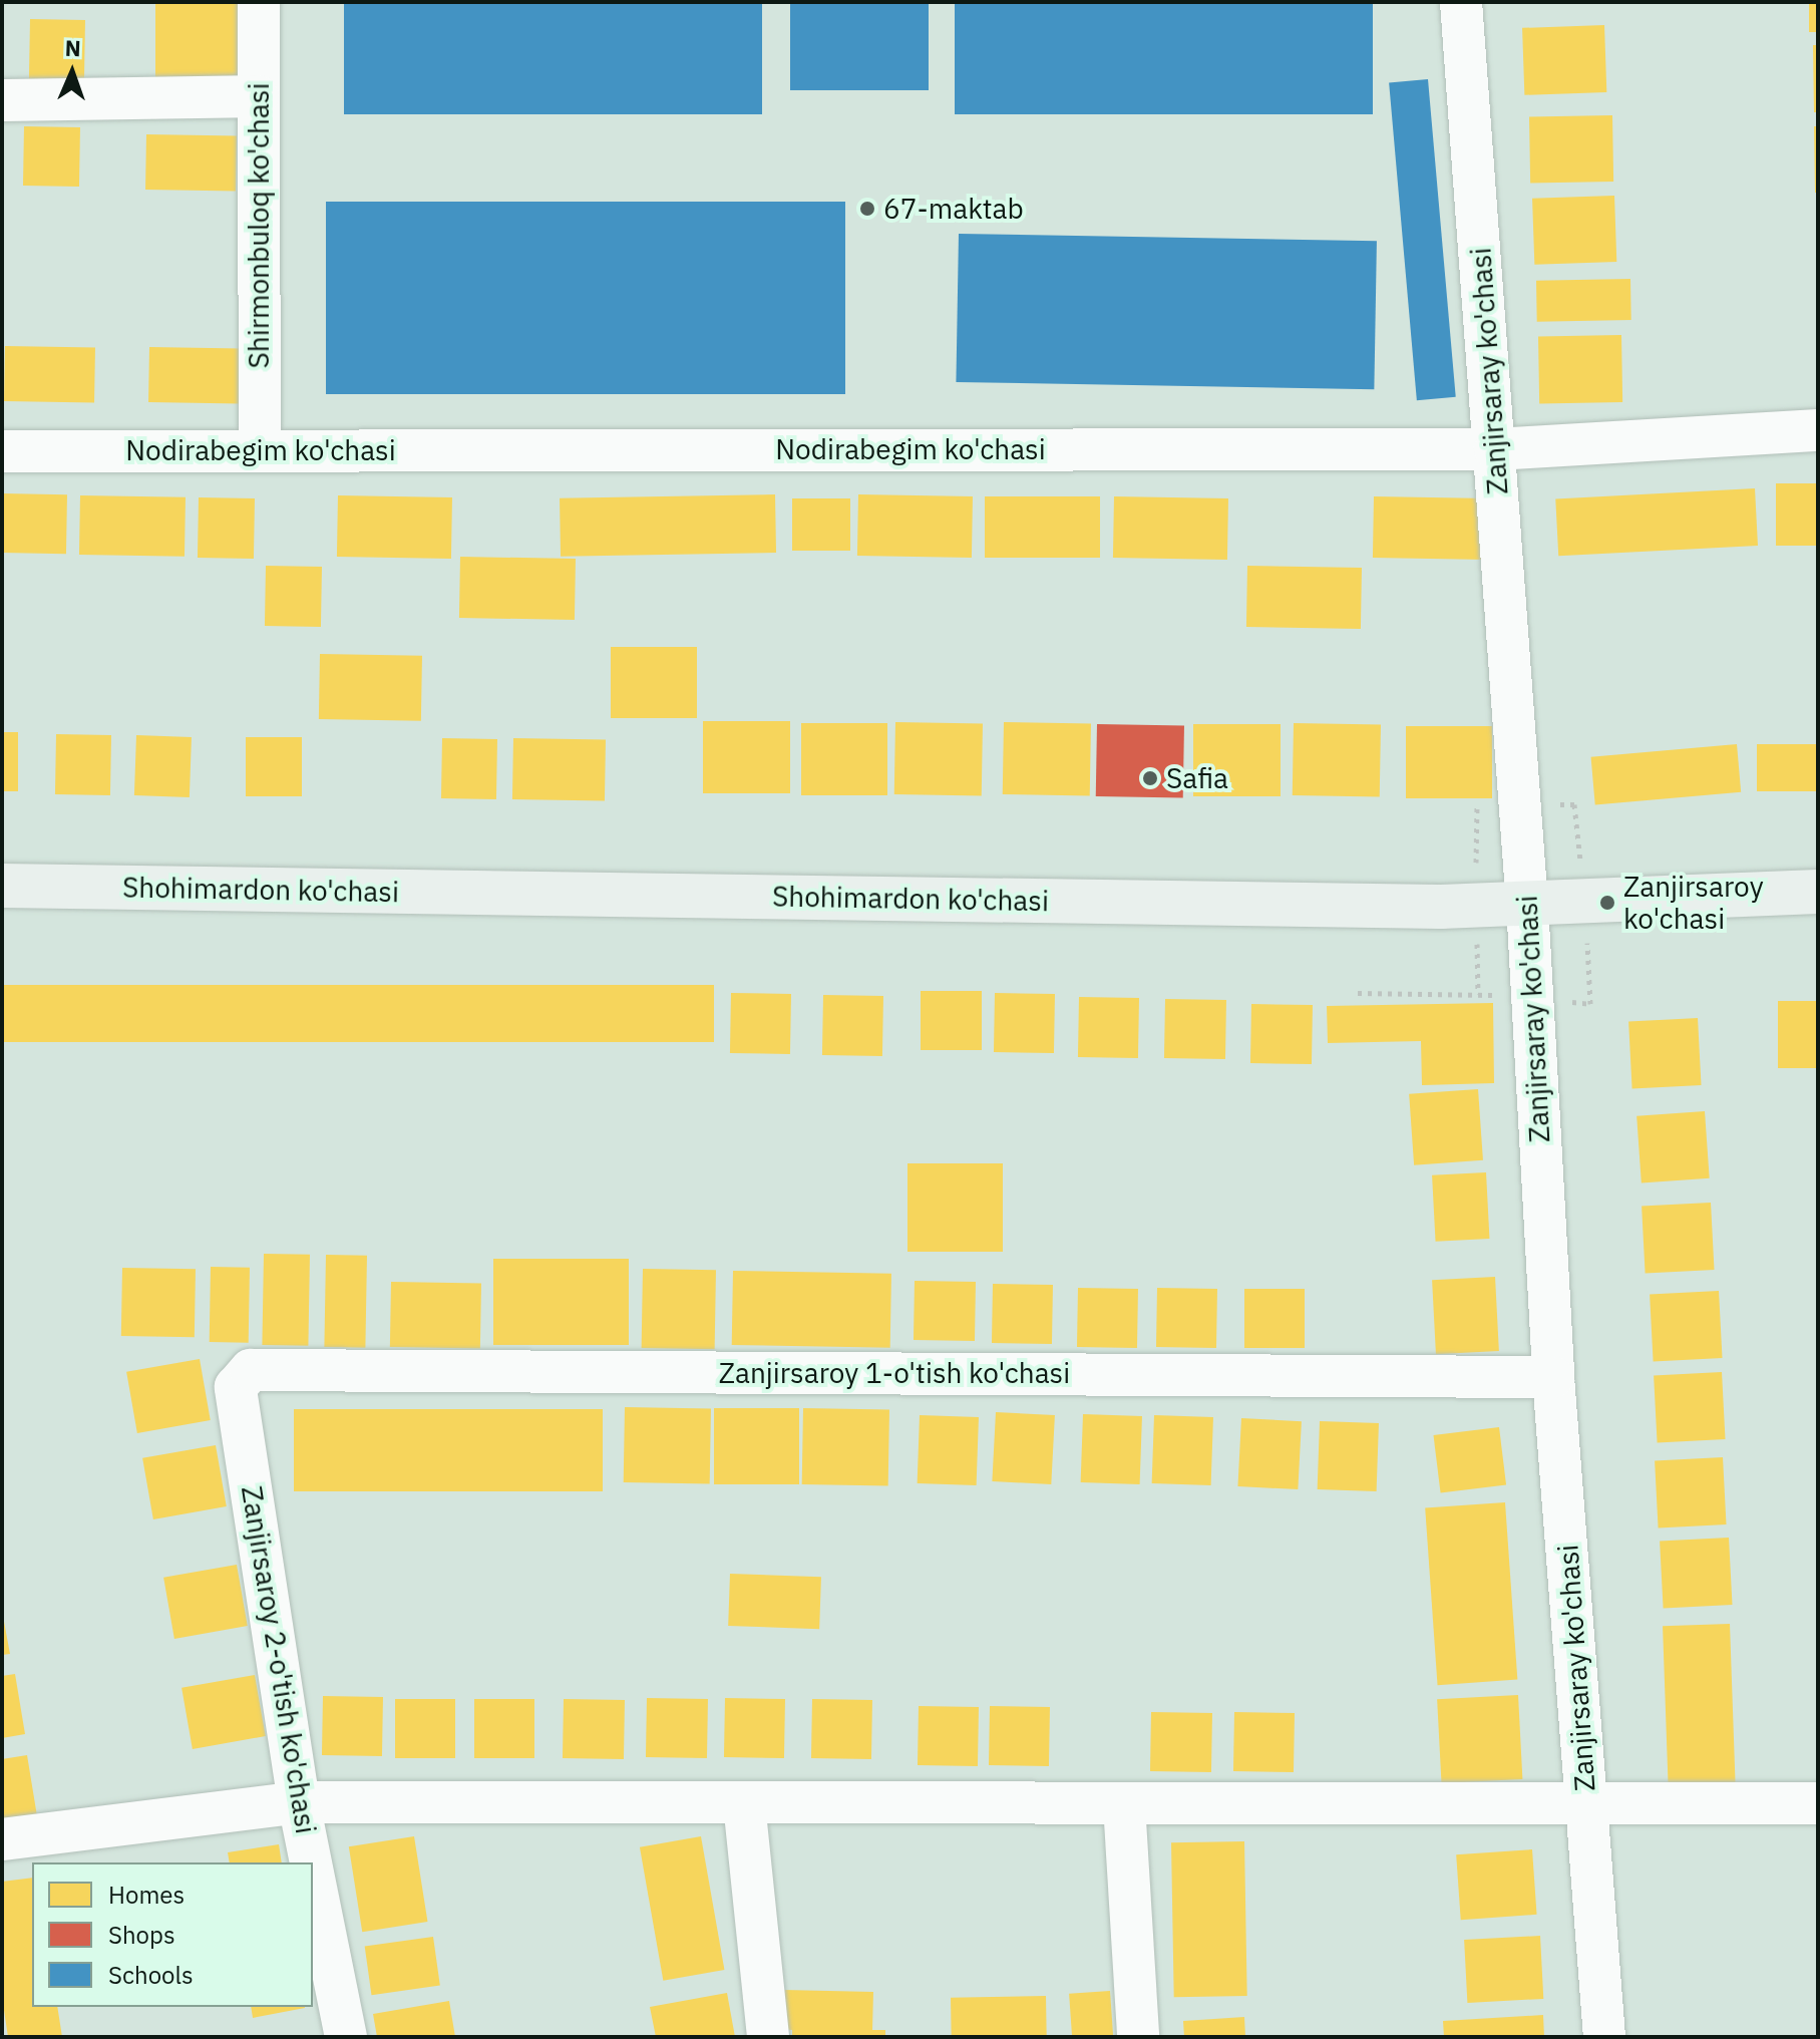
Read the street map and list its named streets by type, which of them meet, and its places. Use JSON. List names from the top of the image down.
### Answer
{
  "streets": {
    "main road": ["Shohimardon ko'chasi"],
    "street": [
      "Shirmonbuloq ko'chasi",
      "Zanjirsaray ko'chasi",
      "Nodirabegim ko'chasi",
      "Zanjirsaroy 1-o'tish ko'chasi",
      "Zanjirsaroy 2-o'tish ko'chasi"
    ]
  },
  "crossings": [
    ["Shirmonbuloq ko'chasi", "Nodirabegim ko'chasi"],
    ["Zanjirsaray ko'chasi", "Nodirabegim ko'chasi"],
    ["Zanjirsaray ko'chasi", "Shohimardon ko'chasi"],
    ["Zanjirsaray ko'chasi", "Zanjirsaroy 1-o'tish ko'chasi"],
    ["Zanjirsaroy 1-o'tish ko'chasi", "Zanjirsaroy 2-o'tish ko'chasi"]
  ],
  "places": ["67-maktab", "Safia", "Zanjirsaroy ko'chasi"],
  "legend": ["Homes", "Shops", "Schools"],
  "north": "top"
}
